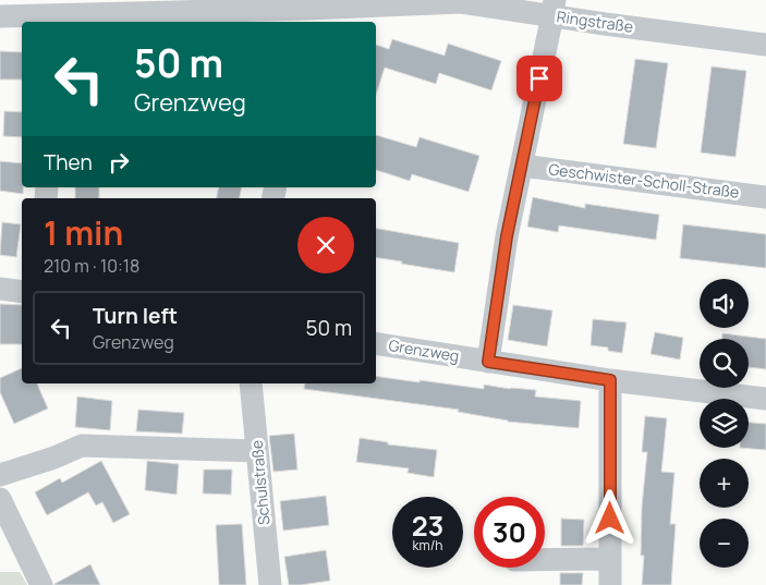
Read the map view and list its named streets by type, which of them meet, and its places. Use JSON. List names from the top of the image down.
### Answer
{
  "streets": {
    "street": [
      "Ringstraße",
      "Geschwister-Scholl-Straße",
      "Grenzweg",
      "Schulstraße"
    ]
  },
  "page": {
    "turn": ["50 m", "Grenzweg"],
    "then": "Then",
    "heading": ["1 min", "210 m · 10:18"],
    "map_buttons": ["+", "−"],
    "list": [
      {
        "name": "Turn left",
        "note": "Grenzweg",
        "value": "50 m"
      }
    ],
    "speed": "23 km/h",
    "limit": "30"
  }
}
